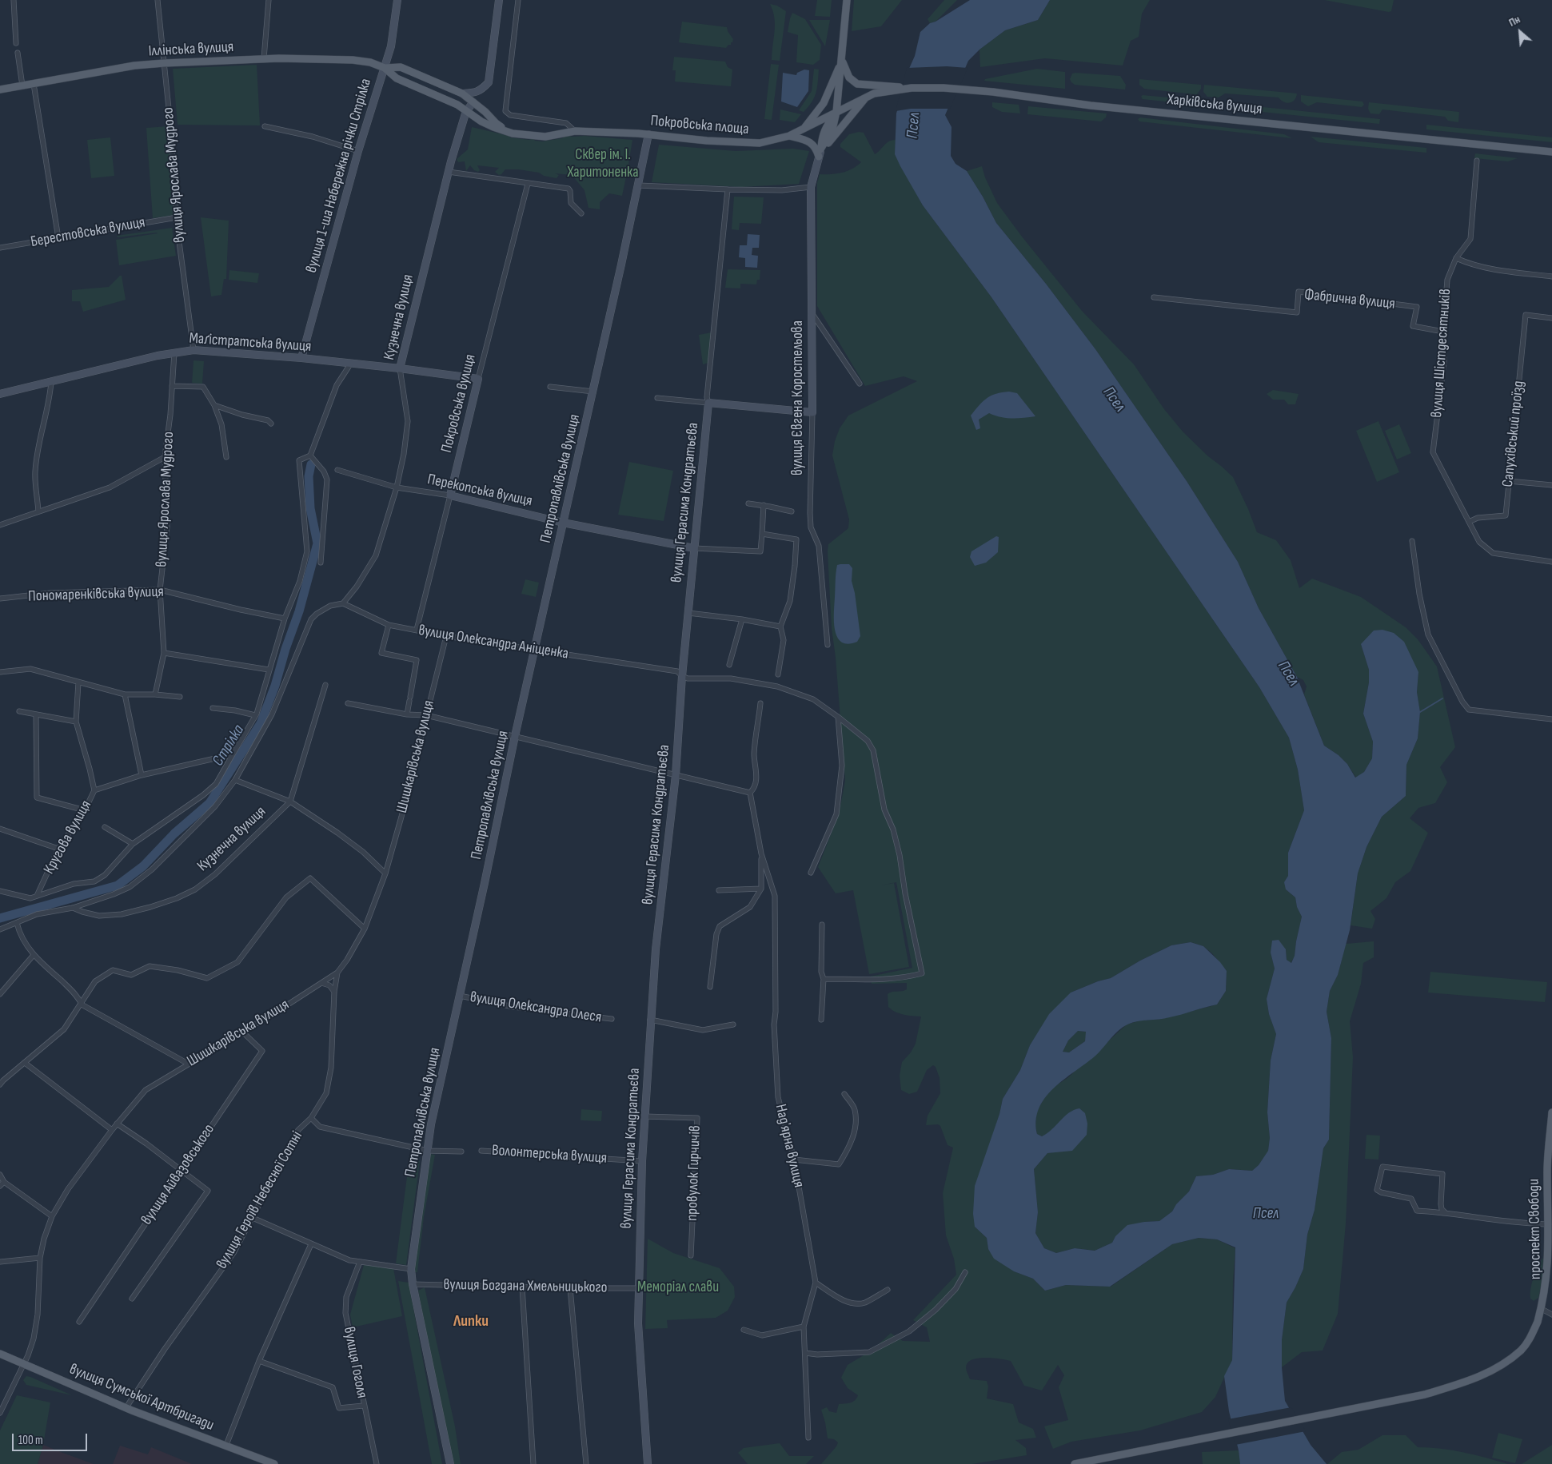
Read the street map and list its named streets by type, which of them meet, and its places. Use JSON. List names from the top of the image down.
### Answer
{
  "streets": {
    "main road": [
      "Іллінська вулиця",
      "Харківська вулиця",
      "Покровська площа",
      "проспект Свободи",
      "вулиця Сумської Артбригади"
    ],
    "street": [
      "вулиця Ярослава Мудрого",
      "вулиця 1-ша Набережна річки Стрілка",
      "Берестовська вулиця",
      "Фабрична вулиця",
      "Кузнечна вулиця",
      "Маґістратська вулиця",
      "вулиця Шістдесятників",
      "вулиця Євгена Коростельова",
      "Покровська вулиця",
      "Сапухівський проїзд",
      "Петропавлівська вулиця",
      "Перекопська вулиця",
      "вулиця Герасима Кондратьєва",
      "Пономаренківська вулиця",
      "вулиця Олександра Аніщенка",
      "Шишкарівська вулиця",
      "Кругова вулиця",
      "вулиця Олександра Олеся",
      "Надʼярна вулиця",
      "Волонтерська вулиця",
      "провулок Гирчичів",
      "вулиця Айвазовського",
      "вулиця Героїв Небесної Сотні",
      "вулиця Богдана Хмельницького",
      "вулиця Гоголя"
    ]
  },
  "crossings": [
    ["Іллінська вулиця", "Покровська площа"],
    ["Іллінська вулиця", "вулиця Ярослава Мудрого"],
    ["Іллінська вулиця", "вулиця 1-ша Набережна річки Стрілка"],
    ["Харківська вулиця", "Покровська площа"],
    ["Покровська площа", "вулиця 1-ша Набережна річки Стрілка"],
    ["Покровська площа", "Кузнечна вулиця"],
    ["Покровська площа", "Петропавлівська вулиця"],
    ["вулиця Ярослава Мудрого", "Берестовська вулиця"],
    ["вулиця Ярослава Мудрого", "Маґістратська вулиця"],
    ["вулиця Ярослава Мудрого", "Пономаренківська вулиця"],
    ["вулиця 1-ша Набережна річки Стрілка", "Маґістратська вулиця"],
    ["Фабрична вулиця", "вулиця Шістдесятників"],
    ["Кузнечна вулиця", "Маґістратська вулиця"],
    ["Кузнечна вулиця", "Перекопська вулиця"],
    ["Кузнечна вулиця", "вулиця Олександра Аніщенка"],
    ["Маґістратська вулиця", "Покровська вулиця"],
    ["вулиця Шістдесятників", "Сапухівський проїзд"],
    ["Покровська вулиця", "Перекопська вулиця"],
    ["Покровська вулиця", "вулиця Олександра Аніщенка"],
    ["Петропавлівська вулиця", "Перекопська вулиця"],
    ["Петропавлівська вулиця", "вулиця Олександра Аніщенка"],
    ["Петропавлівська вулиця", "вулиця Олександра Олеся"],
    ["Петропавлівська вулиця", "вулиця Богдана Хмельницького"],
    ["Перекопська вулиця", "вулиця Герасима Кондратьєва"],
    ["вулиця Герасима Кондратьєва", "вулиця Олександра Аніщенка"],
    ["вулиця Герасима Кондратьєва", "Волонтерська вулиця"],
    ["вулиця Герасима Кондратьєва", "провулок Гирчичів"],
    ["вулиця Герасима Кондратьєва", "вулиця Богдана Хмельницького"],
    ["Пономаренківська вулиця", "Кругова вулиця"],
    ["вулиця Олександра Аніщенка", "Шишкарівська вулиця"],
    ["Шишкарівська вулиця", "вулиця Айвазовського"],
    ["Шишкарівська вулиця", "вулиця Героїв Небесної Сотні"],
    ["Шишкарівська вулиця", "вулиця Сумської Артбригади"],
    ["вулиця Героїв Небесної Сотні", "вулиця Сумської Артбригади"]
  ],
  "districts": ["Липки"],
  "water": ["Псел", "Стрілка"],
  "parks": ["Сквер ім. І. Харитоненка", "Меморіал слави"],
  "scale_bar": "100 m",
  "north": "top left"
}
